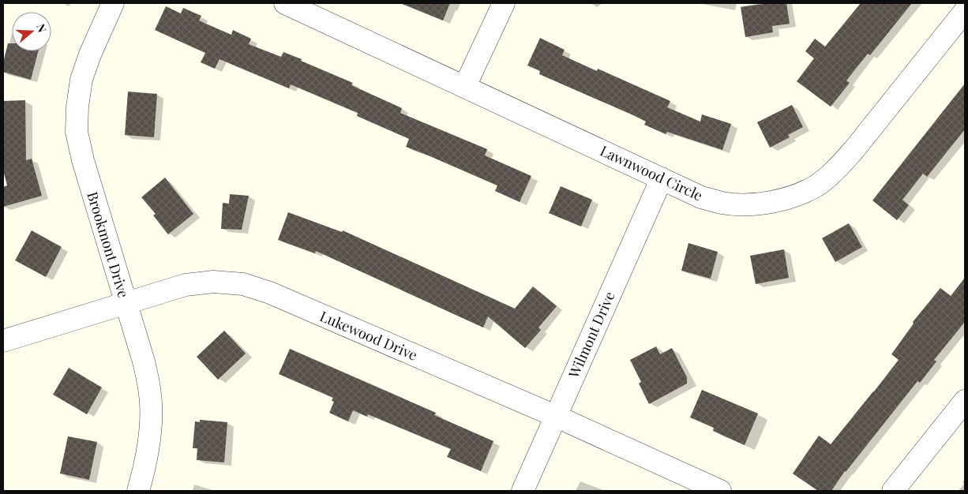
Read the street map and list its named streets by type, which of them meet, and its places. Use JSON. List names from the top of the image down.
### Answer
{
  "streets": {
    "street": [
      "Lawnwood Circle",
      "Brookmont Drive",
      "Wilmont Drive",
      "Lukewood Drive"
    ]
  },
  "crossings": [
    ["Lawnwood Circle", "Wilmont Drive"],
    ["Brookmont Drive", "Lukewood Drive"],
    ["Wilmont Drive", "Lukewood Drive"]
  ],
  "north": "right"
}
